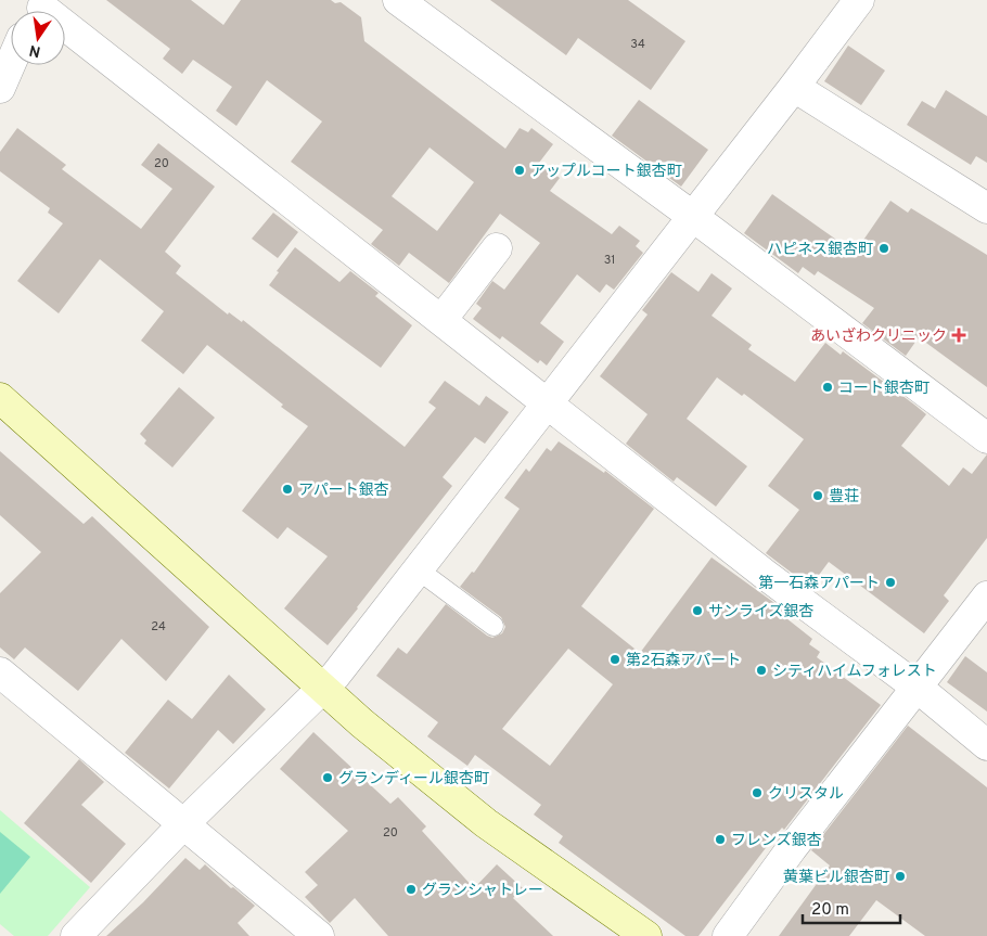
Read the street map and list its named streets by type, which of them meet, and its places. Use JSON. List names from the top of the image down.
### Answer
{
  "places": {
    "other": [
      "アップルコート銀杏町",
      "ハピネス銀杏町",
      "コート銀杏町",
      "アパート銀杏",
      "豊荘",
      "第一石森アパート",
      "サンライズ銀杏",
      "第2石森アパート",
      "シティハイムフォレスト",
      "グランディール銀杏町",
      "クリスタル",
      "フレンズ銀杏",
      "黄葉ビル銀杏町",
      "グランシャトレー"
    ],
    "health": ["あいざわクリニック"]
  },
  "house_numbers": [
    "34",
    "20",
    "31",
    "24",
    "20"
  ],
  "scale_bar": "20 m",
  "north": "bottom"
}
